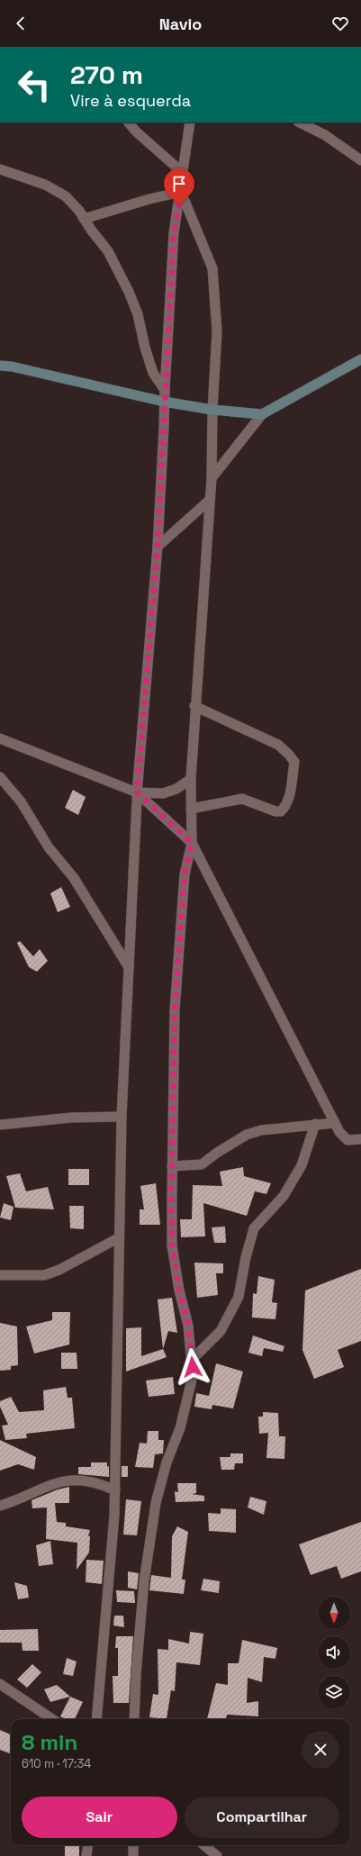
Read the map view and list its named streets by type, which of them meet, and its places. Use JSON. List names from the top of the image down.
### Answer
{
  "north": "bottom",
  "page": {
    "header": "Navio",
    "turn": ["270 m", "Vire à esquerda"],
    "heading": ["8 min", "610 m · 17:34"],
    "buttons": ["Sair", "Compartilhar"]
  }
}
